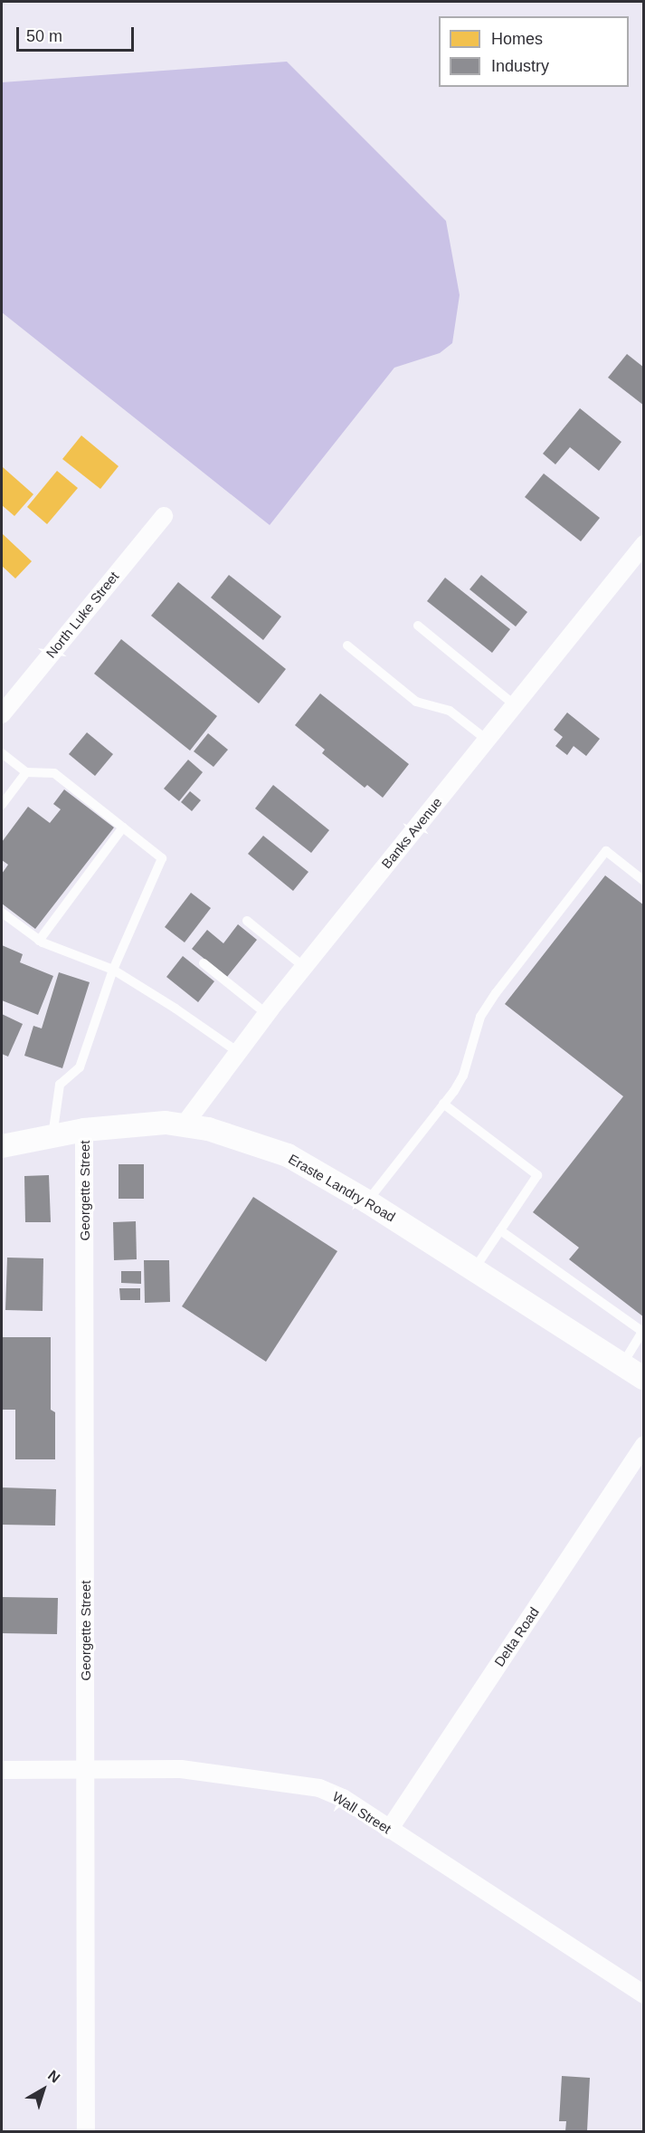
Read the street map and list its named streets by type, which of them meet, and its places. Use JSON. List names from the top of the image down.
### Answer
{
  "streets": {
    "street": [
      "North Luke Street",
      "Banks Avenue",
      "Eraste Landry Road",
      "Georgette Street",
      "Delta Road",
      "Wall Street"
    ]
  },
  "crossings": [
    ["Banks Avenue", "Eraste Landry Road"],
    ["Eraste Landry Road", "Georgette Street"],
    ["Georgette Street", "Wall Street"],
    ["Delta Road", "Wall Street"]
  ],
  "legend": ["Homes", "Industry"],
  "scale_bar": "50 m",
  "north": "top right"
}
